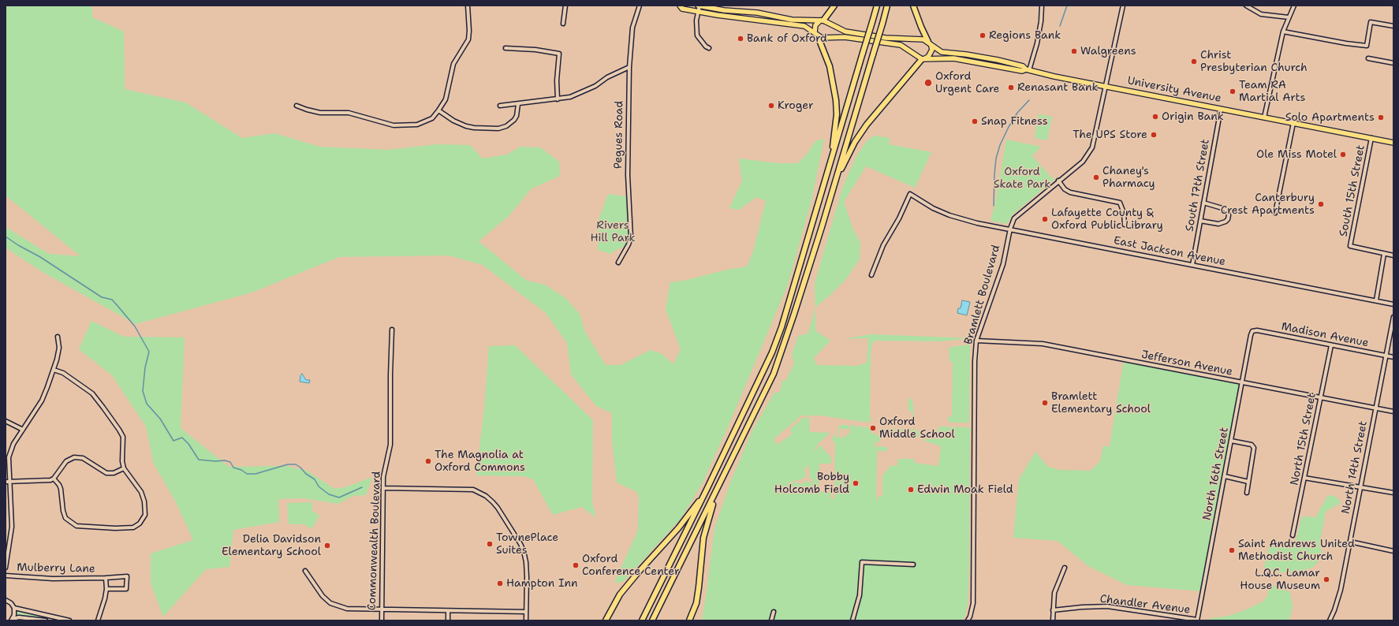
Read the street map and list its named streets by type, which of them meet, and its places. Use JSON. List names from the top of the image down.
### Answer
{
  "streets": {
    "main road": ["University Avenue"],
    "street": [
      "Pegues Road",
      "South 17th Street",
      "South 15th Street",
      "East Jackson Avenue",
      "Bramlett Boulevard",
      "Madison Avenue",
      "Jefferson Avenue",
      "North 15th Street",
      "North 14th Street",
      "North 16th Street",
      "Commonwealth Boulevard",
      "Mulberry Lane",
      "Chandler Avenue"
    ]
  },
  "crossings": [
    ["University Avenue", "South 17th Street"],
    ["University Avenue", "South 15th Street"],
    ["University Avenue", "Bramlett Boulevard"],
    ["South 17th Street", "East Jackson Avenue"],
    ["East Jackson Avenue", "Bramlett Boulevard"],
    ["Bramlett Boulevard", "Jefferson Avenue"],
    ["Madison Avenue", "North 15th Street"],
    ["Madison Avenue", "North 14th Street"],
    ["Madison Avenue", "North 16th Street"],
    ["Jefferson Avenue", "North 15th Street"],
    ["Jefferson Avenue", "North 14th Street"],
    ["Jefferson Avenue", "North 16th Street"],
    ["North 16th Street", "Chandler Avenue"]
  ],
  "parks": ["Oxford Skate Park", "Rivers Hill Park"],
  "places": [
    "Regions Bank",
    "Bank of Oxford",
    "Walgreens",
    "Christ Presbyterian Church",
    "Oxford Urgent Care",
    "Renasant Bank",
    "Team RA Martial Arts",
    "Kroger",
    "Origin Bank",
    "Solo Apartments",
    "Snap Fitness",
    "The UPS Store",
    "Ole Miss Motel",
    "Chaney's Pharmacy",
    "Canterbury Crest Apartments",
    "Lafayette County & Oxford Public Library",
    "Bramlett Elementary School",
    "Oxford Middle School",
    "The Magnolia at Oxford Commons",
    "Bobby Holcomb Field",
    "Edwin Moak Field",
    "TownePlace Suites",
    "Delia Davidson Elementary School",
    "Saint Andrews United Methodist Church",
    "Oxford Conference Center",
    "L.Q.C. Lamar House Museum",
    "Hampton Inn"
  ]
}
